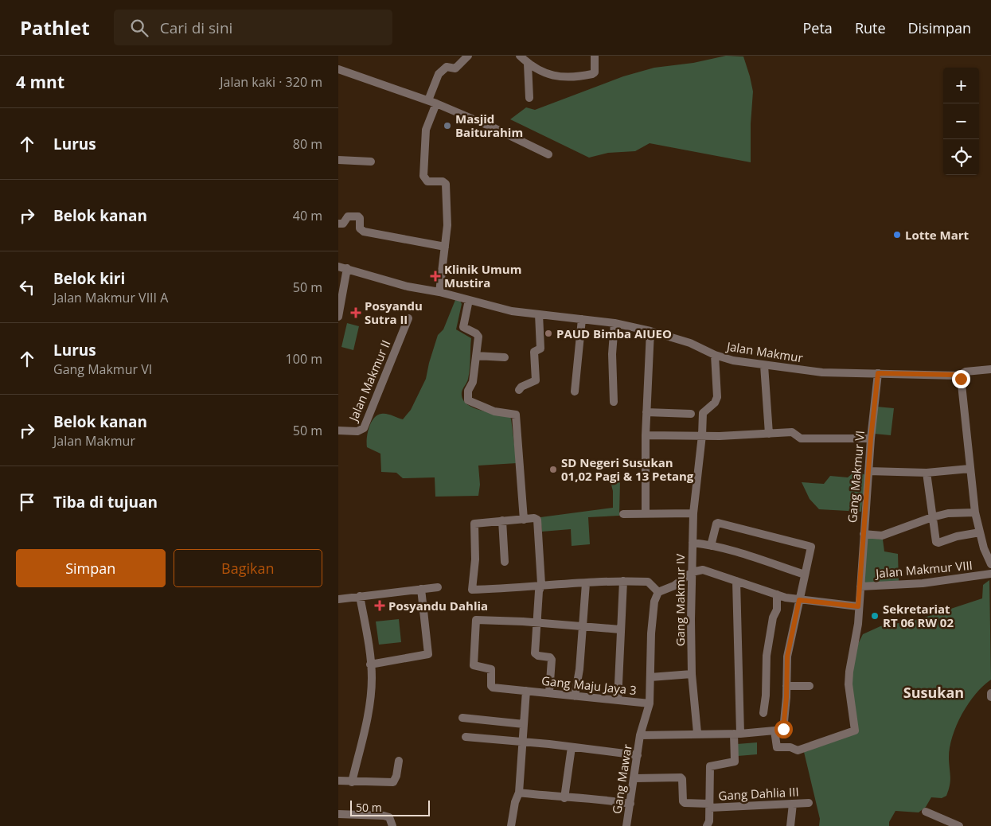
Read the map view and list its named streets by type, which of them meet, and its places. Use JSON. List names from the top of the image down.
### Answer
{
  "streets": {
    "street": [
      "Jalan Makmur",
      "Jalan Makmur II",
      "Gang Makmur VI",
      "Jalan Makmur VIII",
      "Gang Makmur IV",
      "Gang Maju Jaya 3",
      "Gang Mawar",
      "Gang Dahlia III"
    ]
  },
  "crossings": [
    ["Jalan Makmur", "Gang Makmur VI"],
    ["Jalan Makmur", "Gang Makmur IV"],
    ["Gang Makmur VI", "Jalan Makmur VIII"],
    ["Gang Maju Jaya 3", "Gang Mawar"],
    ["Gang Mawar", "Gang Dahlia III"]
  ],
  "districts": ["Susukan"],
  "places": {
    "other": [
      "Masjid Baiturahim",
      "Lotte Mart",
      "PAUD Bimba AIUEO",
      "SD Negeri Susukan 01,02 Pagi & 13 Petang",
      "Sekretariat RT 06 RW 02"
    ],
    "health": ["Klinik Umum Mustira", "Posyandu Sutra II", "Posyandu Dahlia"]
  },
  "scale_bar": "50 m",
  "page": {
    "header": "Pathlet",
    "search": "Cari di sini",
    "nav": ["Peta", "Rute", "Disimpan"],
    "heading": ["4 mnt", "Jalan kaki · 320 m"],
    "map_buttons": ["+", "−"],
    "list": [
      ["Lurus", "80 m"],
      ["Belok kanan", "40 m"],
      ["Belok kiri", "Jalan Makmur VIII A", "50 m"],
      ["Lurus", "Gang Makmur VI", "100 m"],
      ["Belok kanan", "Jalan Makmur", "50 m"],
      "Tiba di tujuan"
    ],
    "buttons": ["Simpan", "Bagikan"],
    "scale": "50 m"
  }
}
